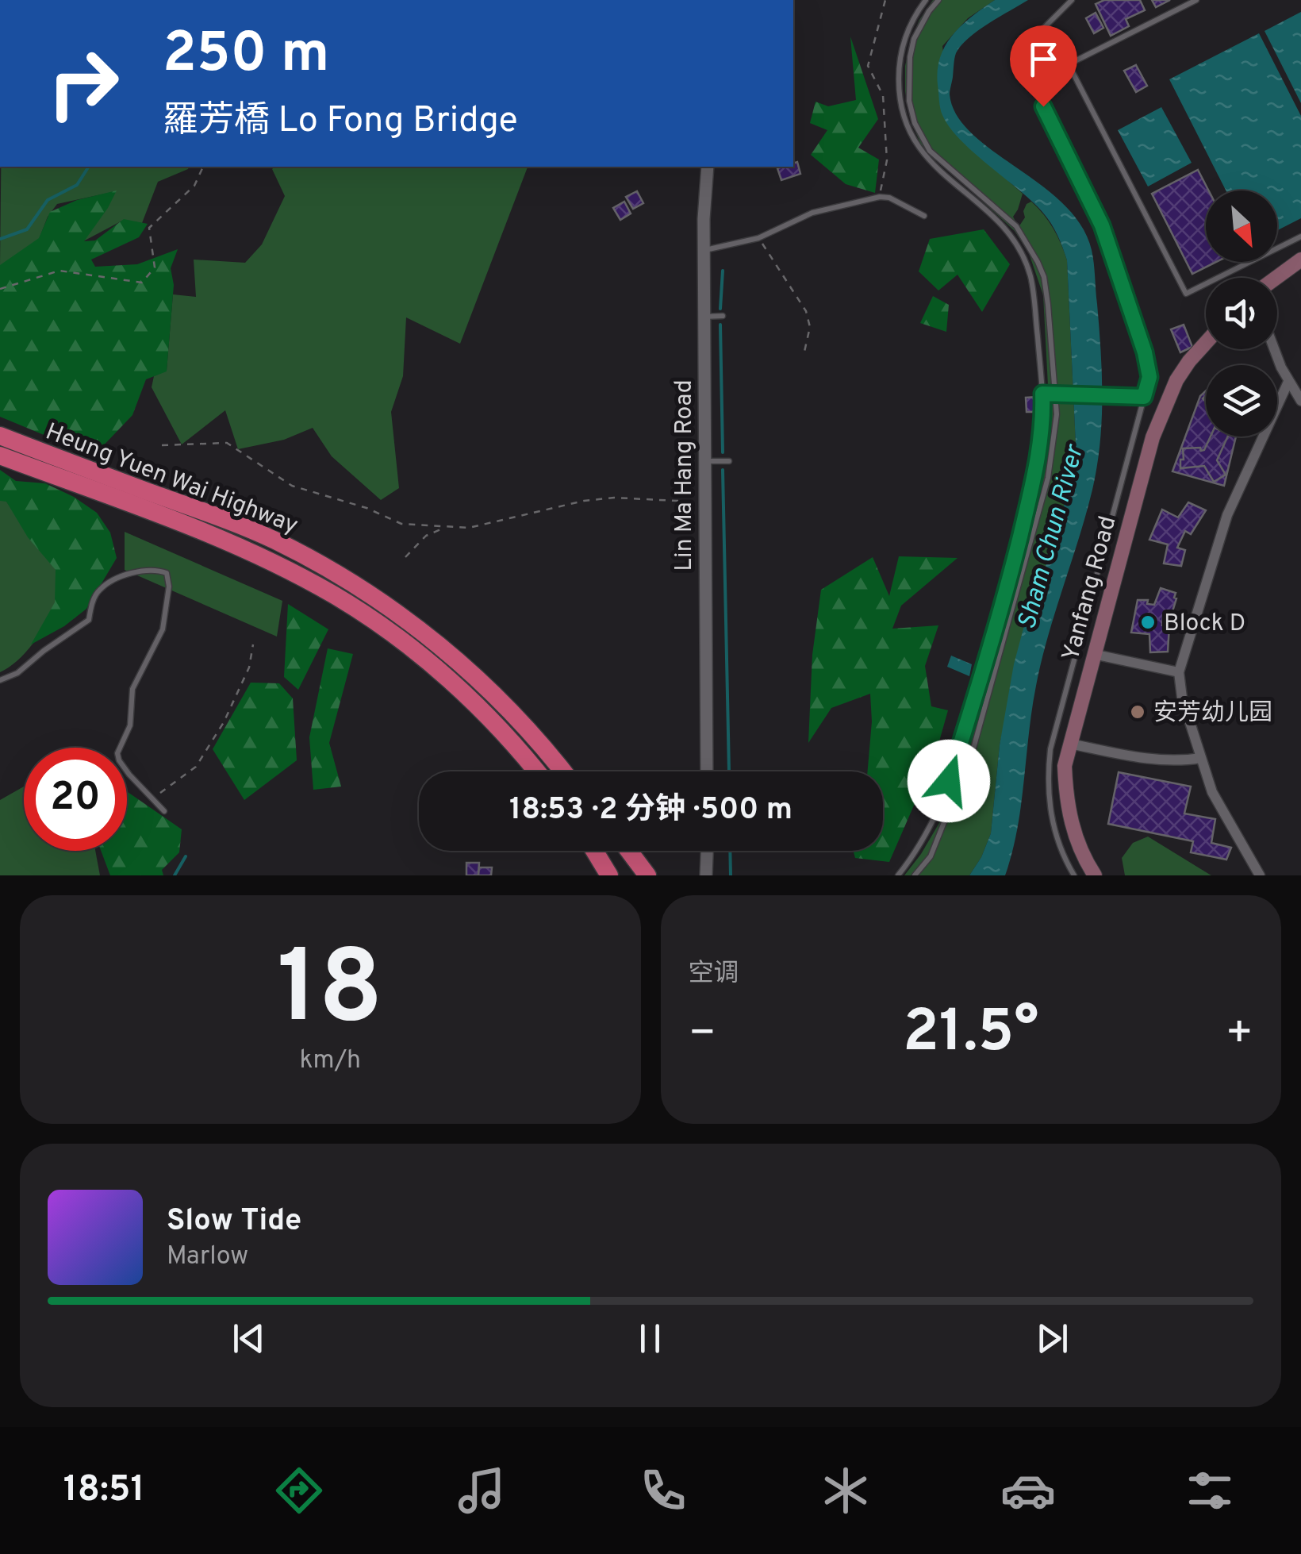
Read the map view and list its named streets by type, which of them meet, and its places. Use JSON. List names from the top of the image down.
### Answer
{
  "streets": {
    "highway": ["Heung Yuen Wai Highway"],
    "main road": ["Yanfang Road"],
    "street": ["Lin Ma Hang Road"]
  },
  "water": ["Sham Chun River"],
  "places": ["Block D", "安芳幼儿园"],
  "north": "bottom right",
  "page": {
    "turn": ["250 m", "羅芳橋 Lo Fong Bridge"],
    "limit": "20",
    "trip": "18:53 · 2 分钟 · 500 m",
    "tile": [
      ["18", "km/h"],
      "空调"
    ],
    "heat": ["−", "21.5°", "+"],
    "song": ["Slow Tide", "Marlow"],
    "tabs": "18:51"
  }
}
